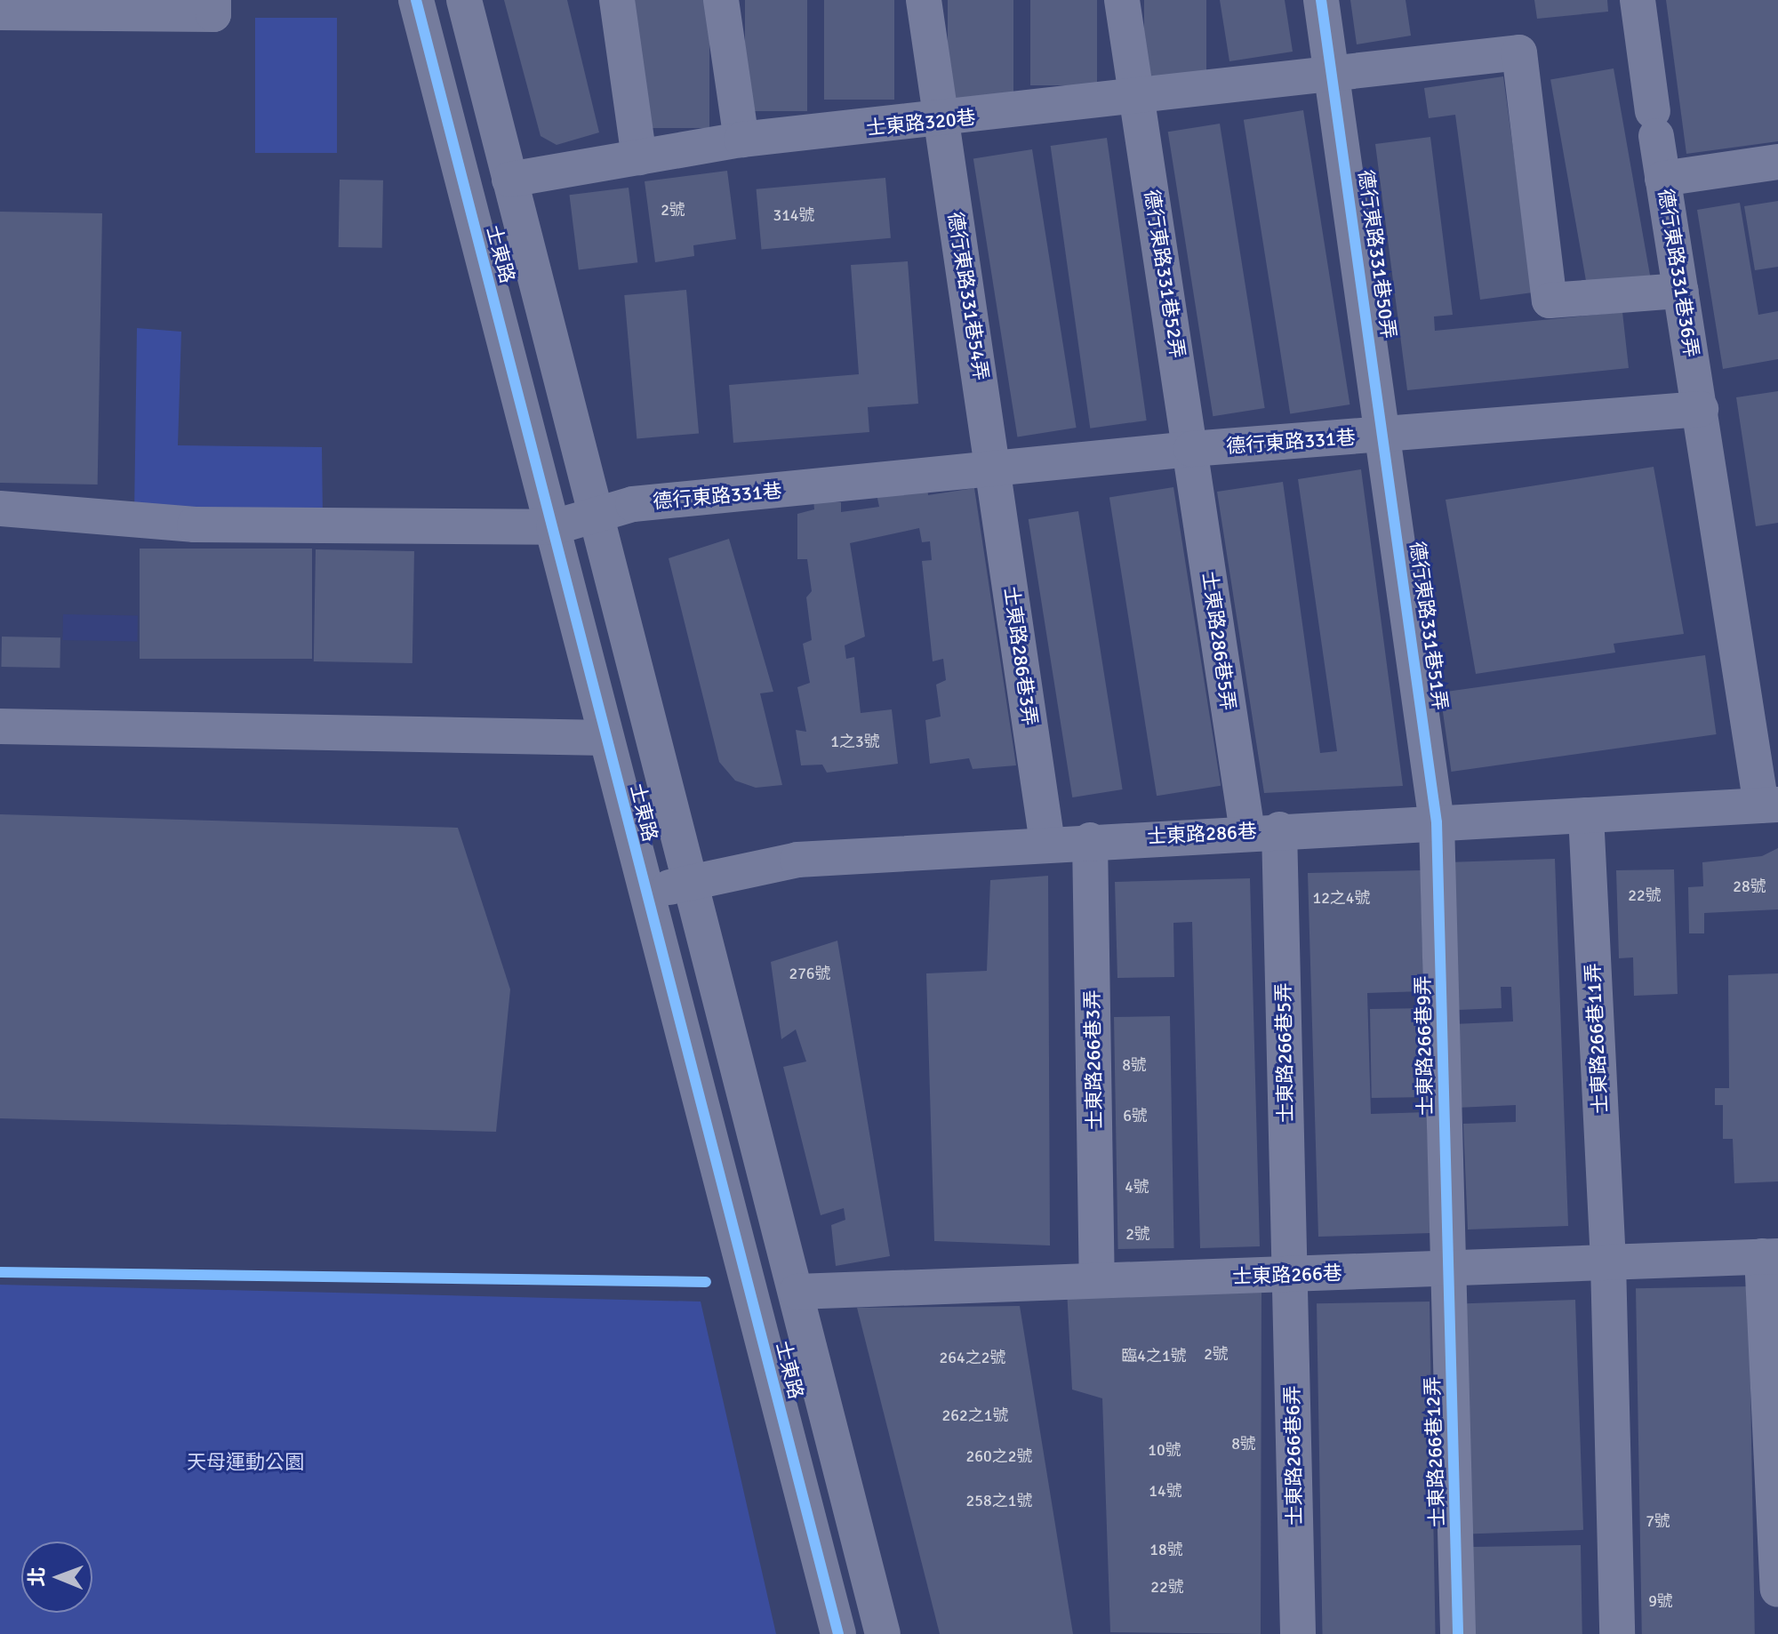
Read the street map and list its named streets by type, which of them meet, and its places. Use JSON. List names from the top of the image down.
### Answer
{
  "streets": {
    "street": [
      "士東路320巷",
      "士東路",
      "德行東路331巷50弄",
      "德行東路331巷36弄",
      "德行東路331巷52弄",
      "德行東路331巷54弄",
      "德行東路331巷",
      "德行東路331巷51弄",
      "士東路286巷5弄",
      "士東路286巷3弄",
      "士東路286巷",
      "士東路266巷11弄",
      "士東路266巷9弄",
      "士東路266巷5弄",
      "士東路266巷3弄",
      "士東路266巷",
      "士東路266巷12弄",
      "士東路266巷6弄"
    ]
  },
  "crossings": [
    ["士東路320巷", "士東路"],
    ["士東路320巷", "德行東路331巷50弄"],
    ["士東路320巷", "德行東路331巷36弄"],
    ["士東路320巷", "德行東路331巷52弄"],
    ["士東路320巷", "德行東路331巷54弄"],
    ["士東路", "德行東路331巷"],
    ["士東路", "士東路286巷"],
    ["士東路", "士東路266巷"],
    ["德行東路331巷50弄", "德行東路331巷"],
    ["德行東路331巷50弄", "德行東路331巷51弄"],
    ["德行東路331巷36弄", "德行東路331巷"],
    ["德行東路331巷52弄", "德行東路331巷"],
    ["德行東路331巷52弄", "士東路286巷5弄"],
    ["德行東路331巷54弄", "德行東路331巷"],
    ["德行東路331巷54弄", "士東路286巷3弄"],
    ["德行東路331巷", "德行東路331巷51弄"],
    ["德行東路331巷", "士東路286巷5弄"],
    ["德行東路331巷", "士東路286巷3弄"],
    ["德行東路331巷51弄", "士東路286巷"],
    ["德行東路331巷51弄", "士東路266巷9弄"],
    ["士東路286巷5弄", "士東路286巷"],
    ["士東路286巷5弄", "士東路266巷5弄"],
    ["士東路286巷3弄", "士東路286巷"],
    ["士東路286巷", "士東路266巷11弄"],
    ["士東路286巷", "士東路266巷9弄"],
    ["士東路286巷", "士東路266巷5弄"],
    ["士東路286巷", "士東路266巷3弄"],
    ["士東路266巷11弄", "士東路266巷"],
    ["士東路266巷9弄", "士東路266巷"],
    ["士東路266巷9弄", "士東路266巷12弄"],
    ["士東路266巷5弄", "士東路266巷"],
    ["士東路266巷5弄", "士東路266巷6弄"],
    ["士東路266巷3弄", "士東路266巷"],
    ["士東路266巷", "士東路266巷12弄"],
    ["士東路266巷", "士東路266巷6弄"]
  ],
  "parks": ["天母運動公園"],
  "house_numbers": [
    "2號",
    "314號",
    "1之3號",
    "28號",
    "22號",
    "12之4號",
    "276號",
    "8號",
    "6號",
    "4號",
    "2號",
    "2號",
    "臨4之1號",
    "264之2號",
    "262之1號",
    "8號",
    "10號",
    "260之2號",
    "14號",
    "258之1號",
    "7號",
    "18號",
    "22號",
    "9號"
  ],
  "north": "left"
}
